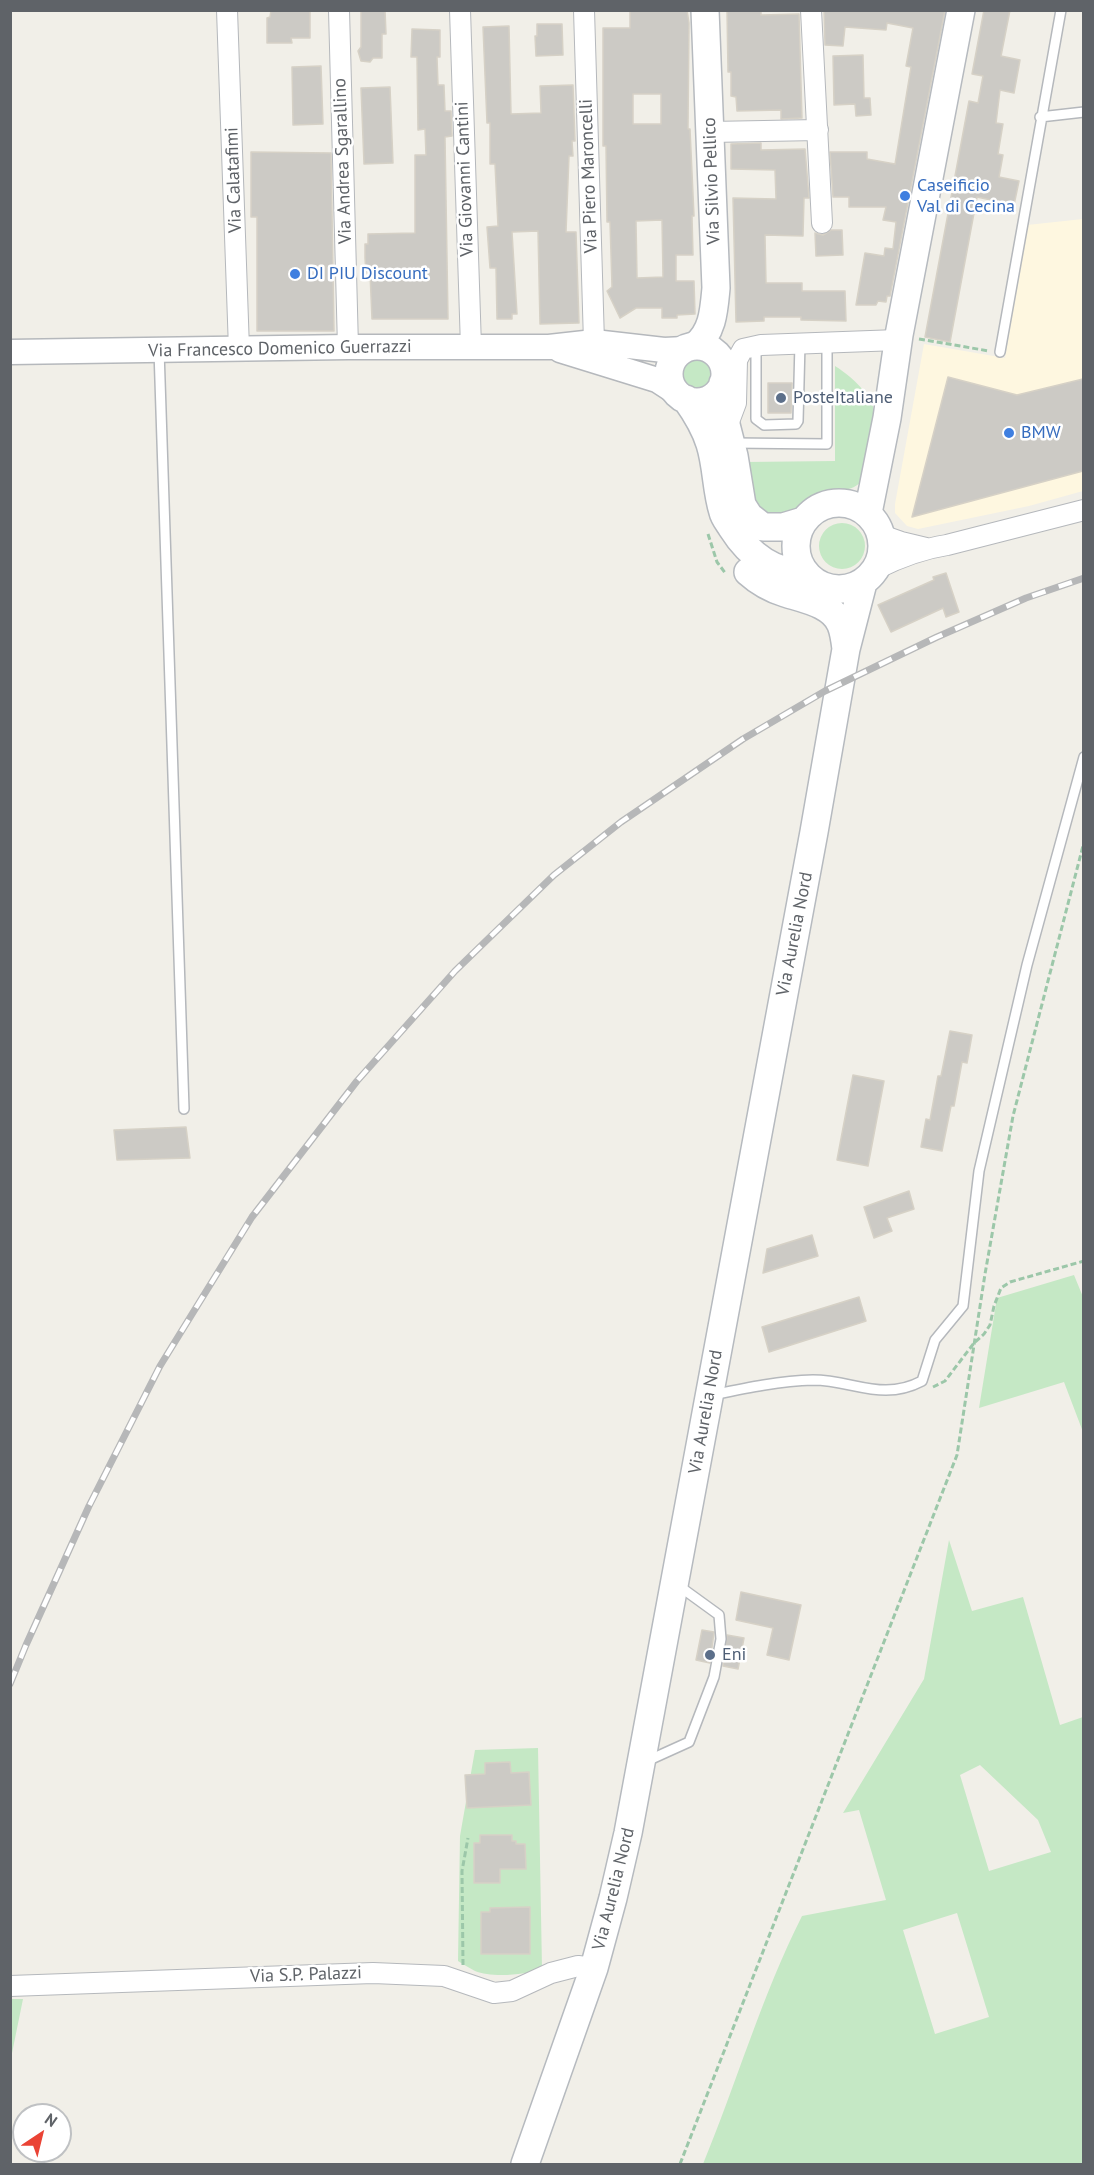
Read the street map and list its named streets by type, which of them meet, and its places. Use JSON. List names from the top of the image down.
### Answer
{
  "streets": {
    "main road": ["Via Silvio Pellico", "Via Francesco Domenico Guerrazzi", "Via Aurelia Nord"],
    "street": [
      "Via Andrea Sgarallino",
      "Via Piero Maroncelli",
      "Via Giovanni Cantini",
      "Via Calatafimi",
      "Via S.P. Palazzi"
    ]
  },
  "crossings": [
    ["Via Andrea Sgarallino", "Via Francesco Domenico Guerrazzi"],
    ["Via Piero Maroncelli", "Via Francesco Domenico Guerrazzi"],
    ["Via Giovanni Cantini", "Via Francesco Domenico Guerrazzi"],
    ["Via Calatafimi", "Via Francesco Domenico Guerrazzi"],
    ["Via Silvio Pellico", "Via Francesco Domenico Guerrazzi"],
    ["Via Francesco Domenico Guerrazzi", "Via Aurelia Nord"],
    ["Via Aurelia Nord", "Via S.P. Palazzi"]
  ],
  "places": [
    "Caseificio Val di Cecina",
    "DI PIU Discount",
    "PosteItaliane",
    "BMW",
    "Eni"
  ],
  "north": "top right"
}
